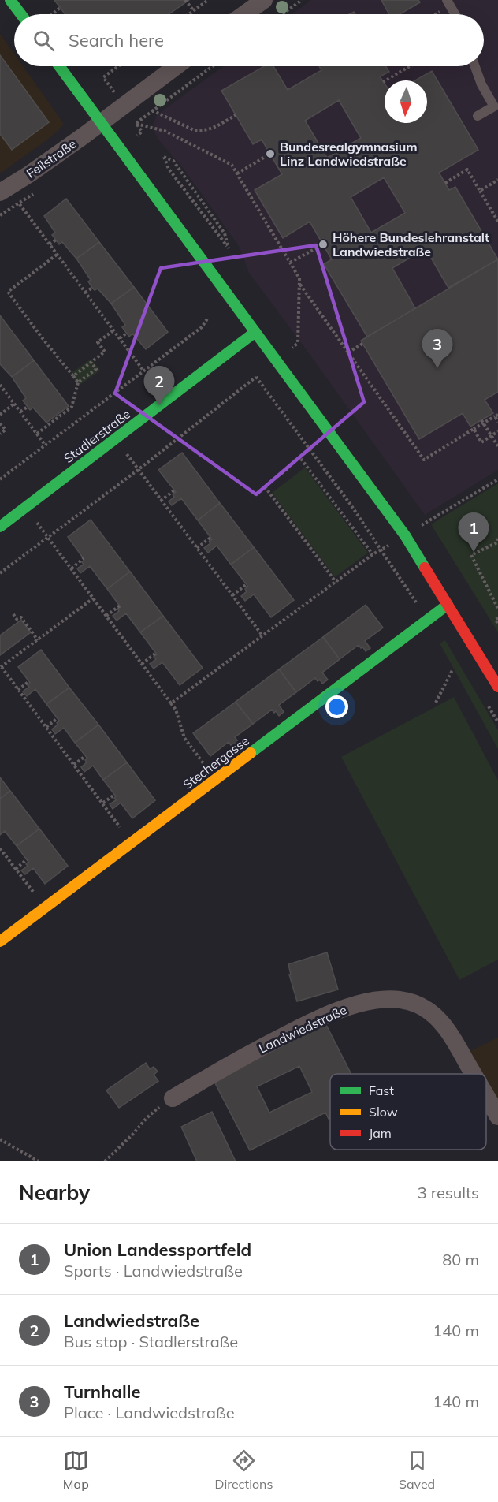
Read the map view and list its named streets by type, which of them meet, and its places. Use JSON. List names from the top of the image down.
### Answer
{
  "streets": {
    "main road": ["Stadlerstraße", "Stechergasse"],
    "street": ["Feilstraße", "Landwiedstraße"]
  },
  "places": ["Bundesrealgymnasium Linz Landwiedstraße", "Höhere Bundeslehranstalt Landwiedstraße"],
  "legend": ["Fast", "Slow", "Jam"],
  "north": "bottom",
  "page": {
    "search": "Search here",
    "pins": ["3", "2", "1"],
    "heading": ["Nearby", "3 results"],
    "list": [
      {
        "mark": "1",
        "name": "Union Landessportfeld",
        "note": "Sports · Landwiedstraße",
        "value": "80 m"
      },
      {
        "mark": "2",
        "name": "Landwiedstraße",
        "note": "Bus stop · Stadlerstraße",
        "value": "140 m"
      },
      {
        "mark": "3",
        "name": "Turnhalle",
        "note": "Place · Landwiedstraße",
        "value": "140 m"
      }
    ],
    "nav": ["Map", "Directions", "Saved"]
  }
}
